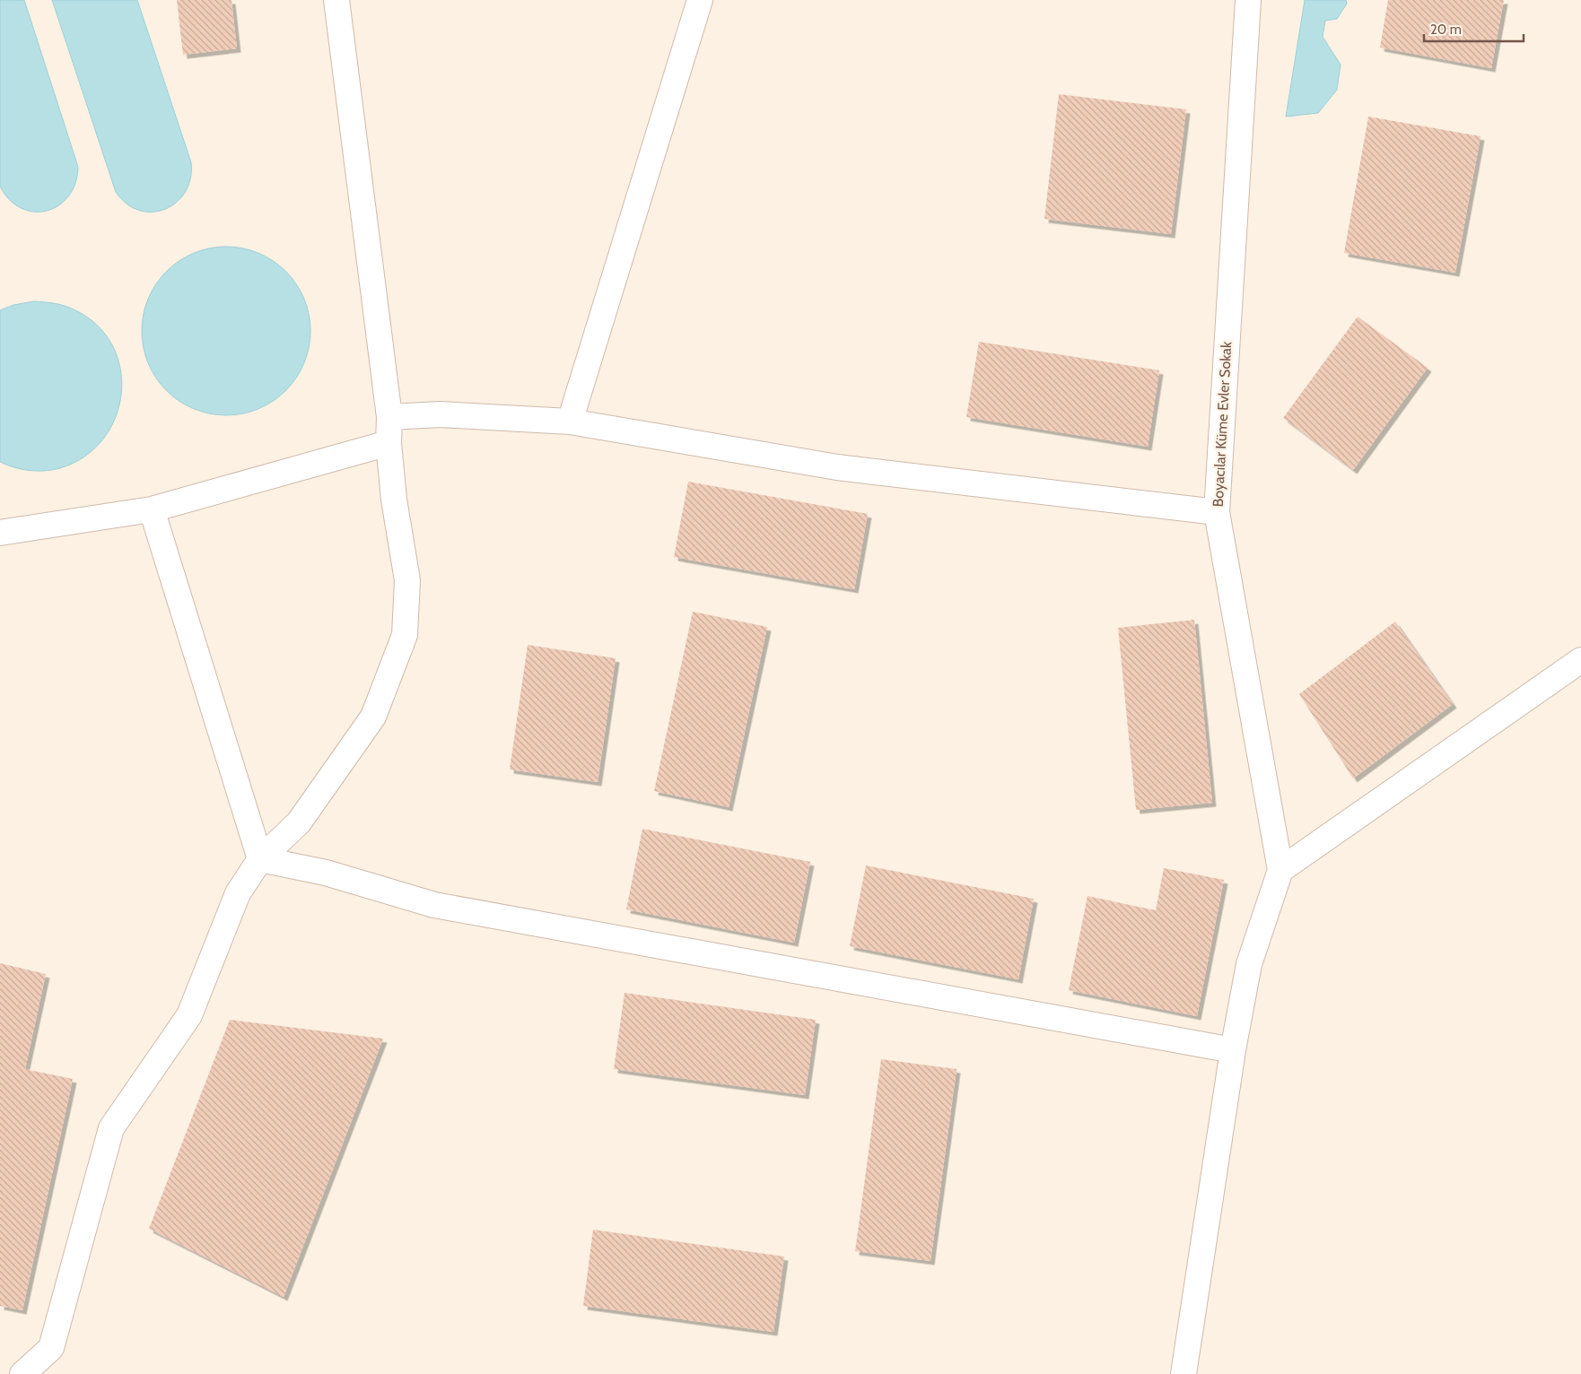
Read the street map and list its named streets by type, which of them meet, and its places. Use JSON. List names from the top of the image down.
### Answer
{
  "streets": {
    "street": ["Boyacılar Küme Evler Sokak"]
  },
  "scale_bar": "20 m"
}
